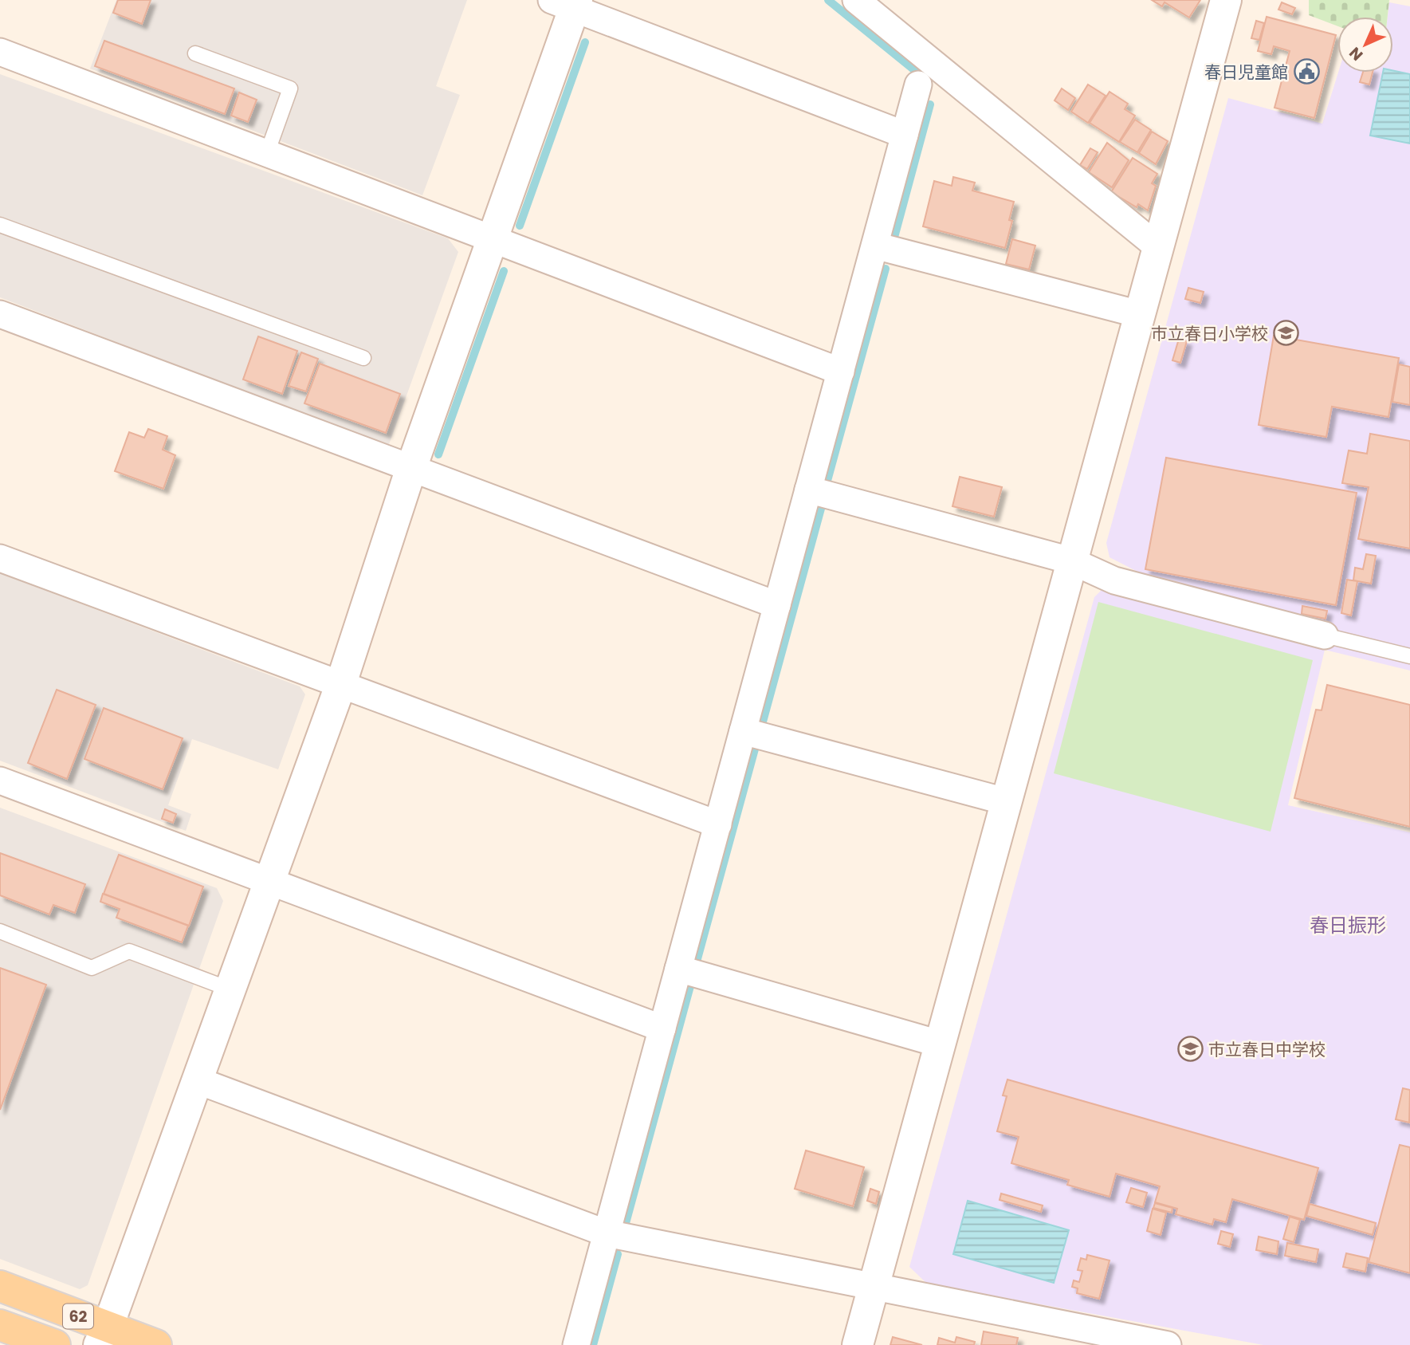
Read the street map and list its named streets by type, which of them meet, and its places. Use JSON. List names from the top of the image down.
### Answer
{
  "streets": {
    "main road": ["62"]
  },
  "districts": ["春日振形"],
  "places": {
    "public building": ["春日児童館"],
    "school or university": ["市立春日小学校", "市立春日中学校"]
  },
  "north": "bottom left"
}
